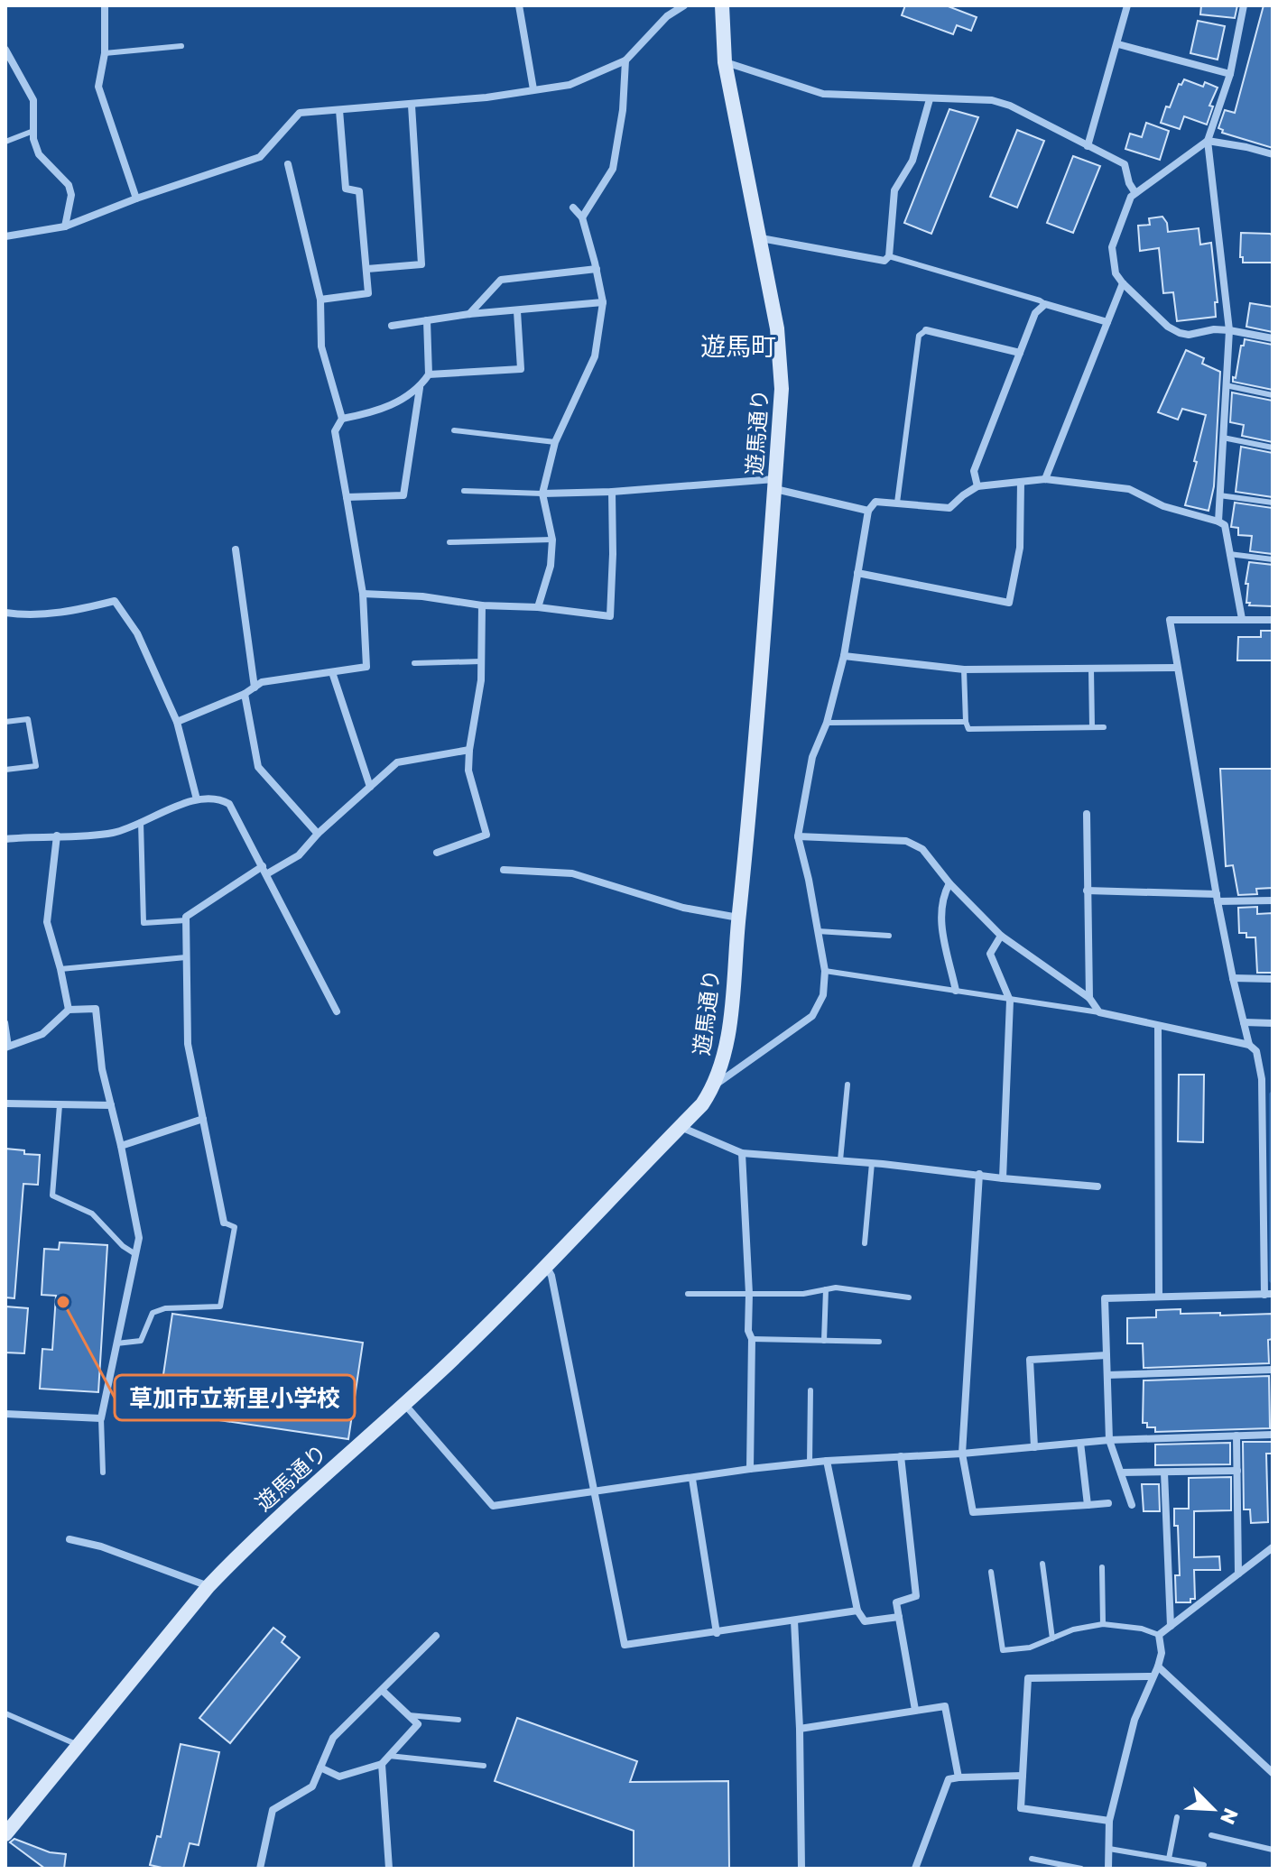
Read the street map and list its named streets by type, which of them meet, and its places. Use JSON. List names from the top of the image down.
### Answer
{
  "streets": {
    "street": ["遊馬通り"]
  },
  "districts": ["遊馬町"],
  "places": ["草加市立新里小学校"],
  "north": "bottom right"
}
